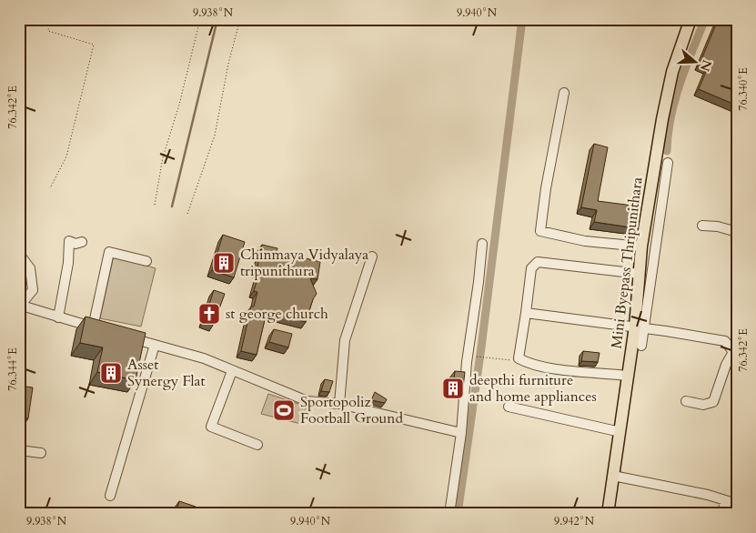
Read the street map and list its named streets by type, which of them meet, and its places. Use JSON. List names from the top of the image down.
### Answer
{
  "streets": {
    "main road": ["Mini Byepass Thripunithara"]
  },
  "places": {
    "building": ["Chinmaya Vidyalaya tripunithura", "Asset Synergy Flat", "deepthi furniture and home appliances"],
    "church": ["st george church"],
    "sports": ["Sportopoliz Football Ground"]
  },
  "north": "right",
  "coordinates": [
    "9.938°N",
    "9.940°N",
    "76.340°E",
    "76.342°E",
    "76.344°E",
    "9.942°N"
  ]
}
